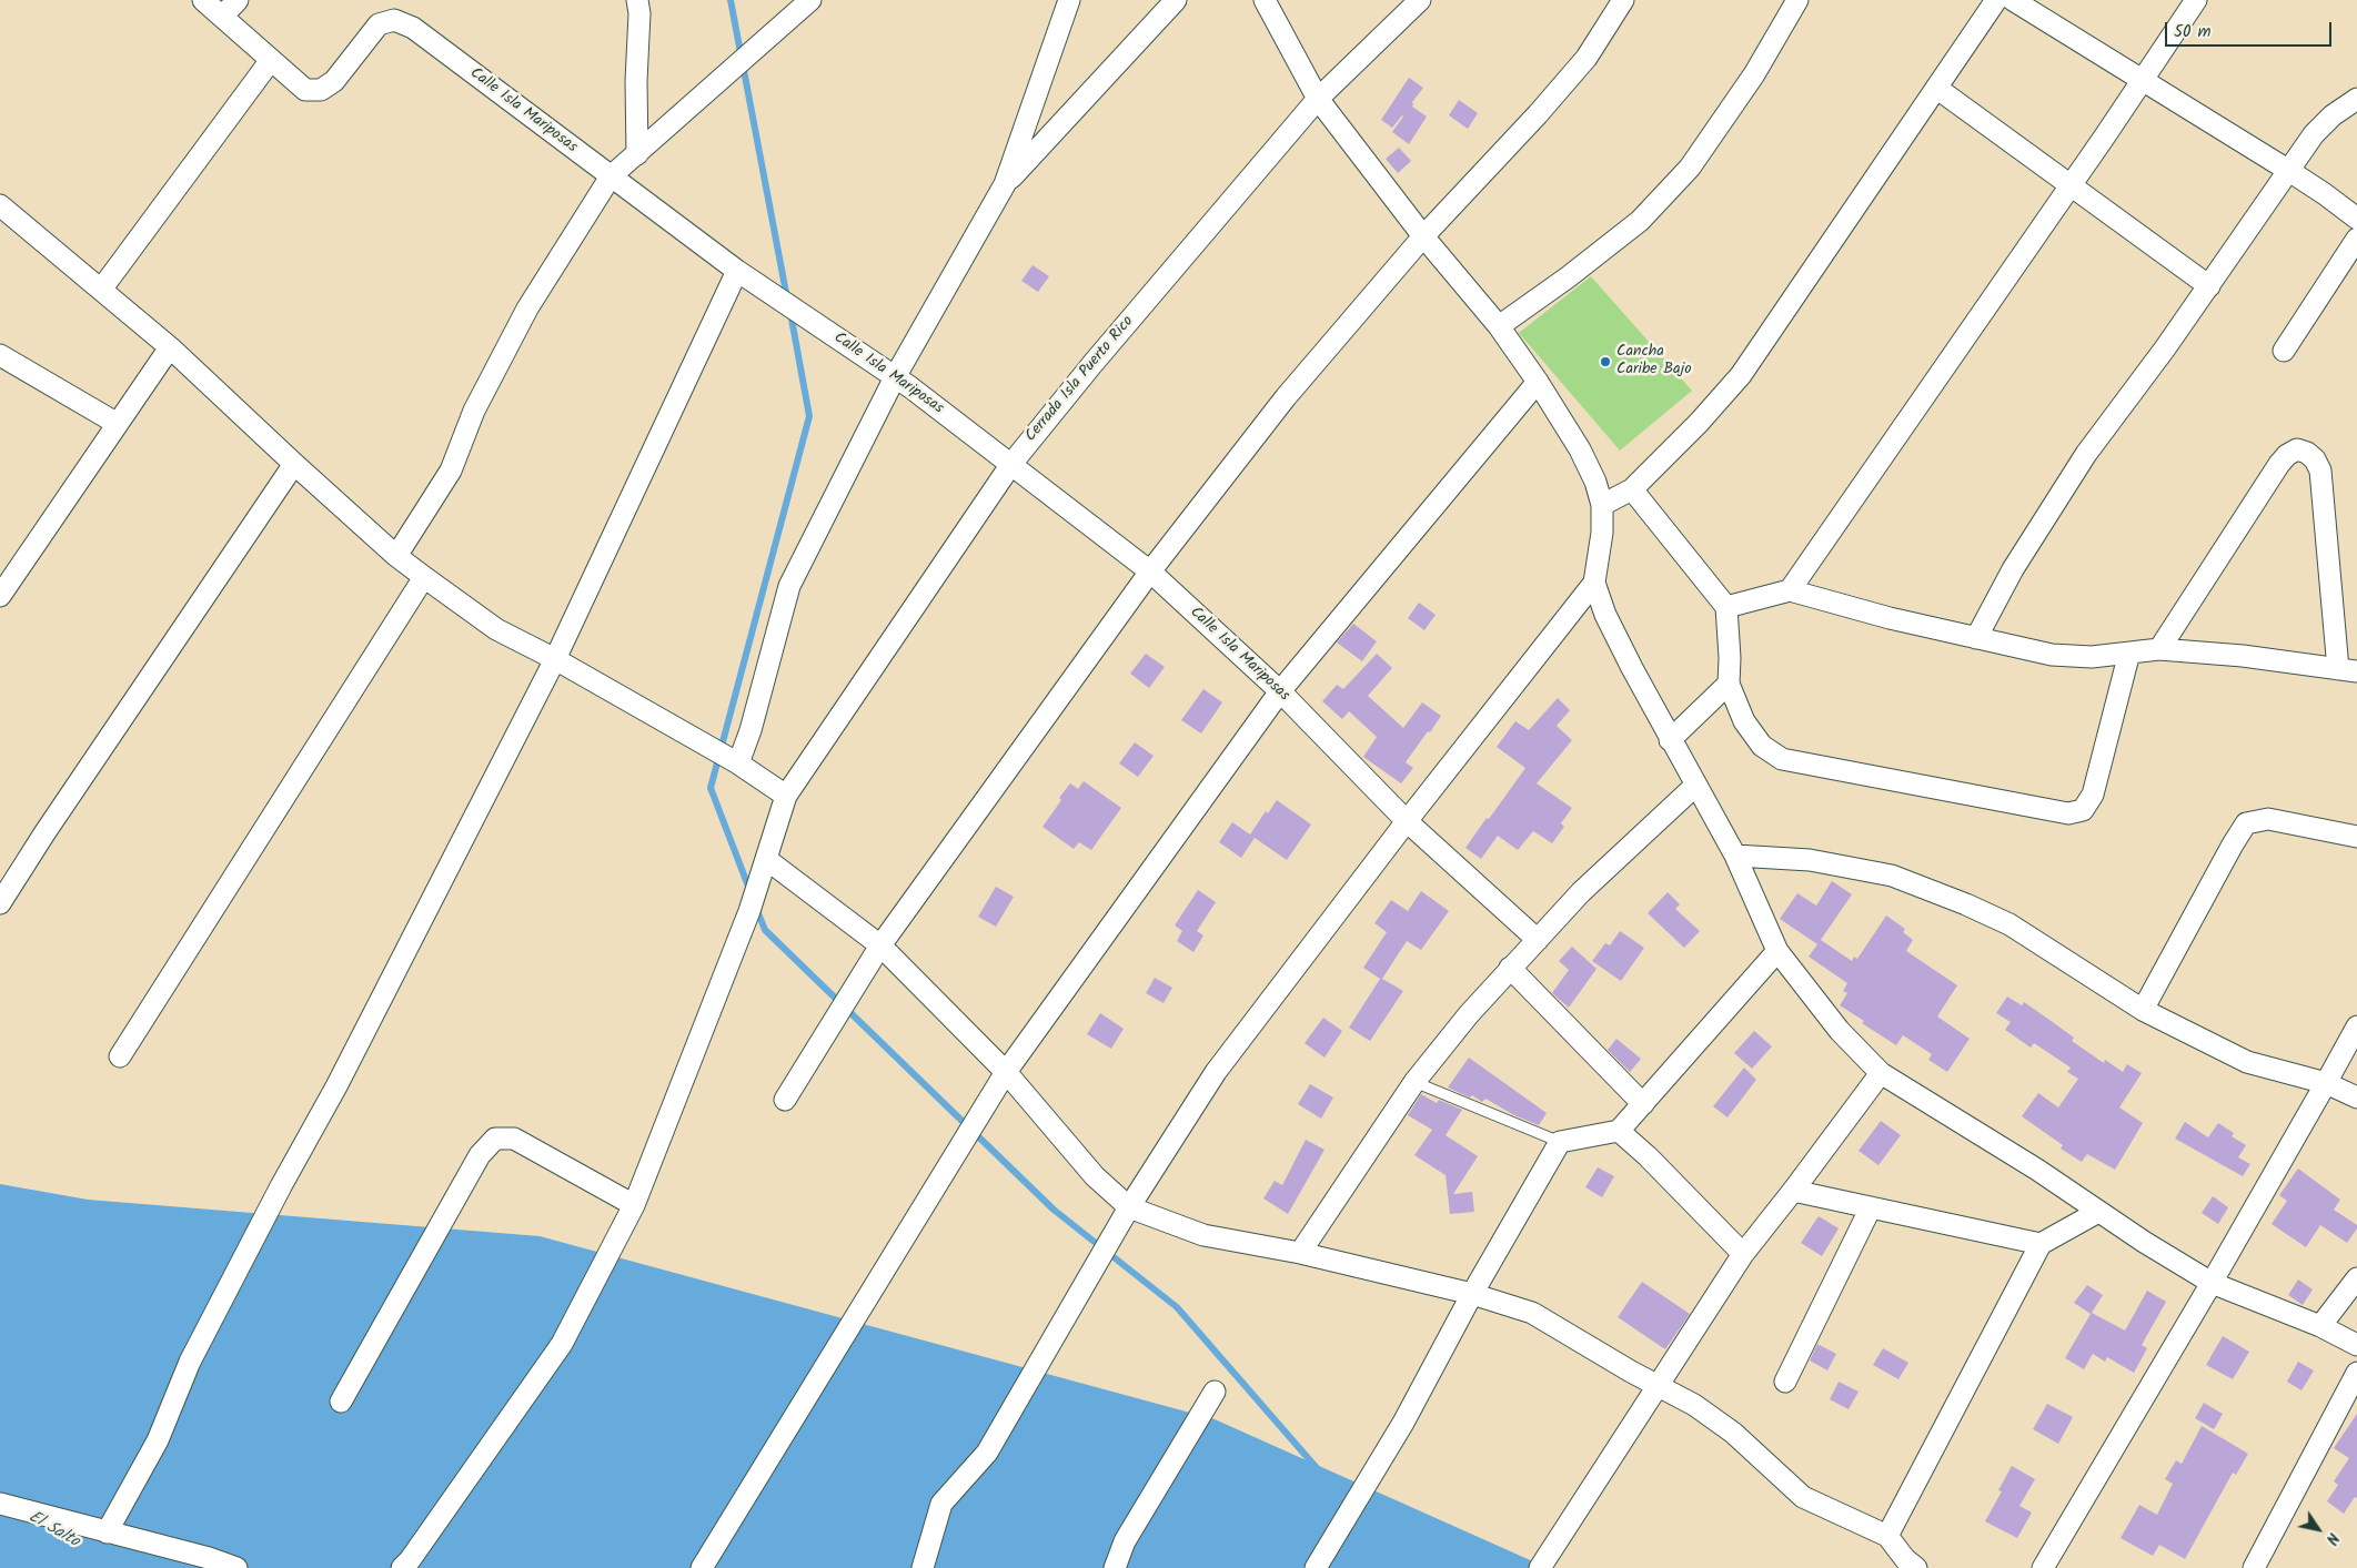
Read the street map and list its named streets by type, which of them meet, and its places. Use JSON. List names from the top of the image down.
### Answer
{
  "streets": {
    "street": ["Calle Isla Mariposas", "Cerrada Isla Puerto Rico"]
  },
  "crossings": [
    ["Calle Isla Mariposas", "Cerrada Isla Puerto Rico"]
  ],
  "water": ["El Salto"],
  "places": ["Cancha Caribe Bajo"],
  "scale_bar": "50 m",
  "north": "bottom right"
}
